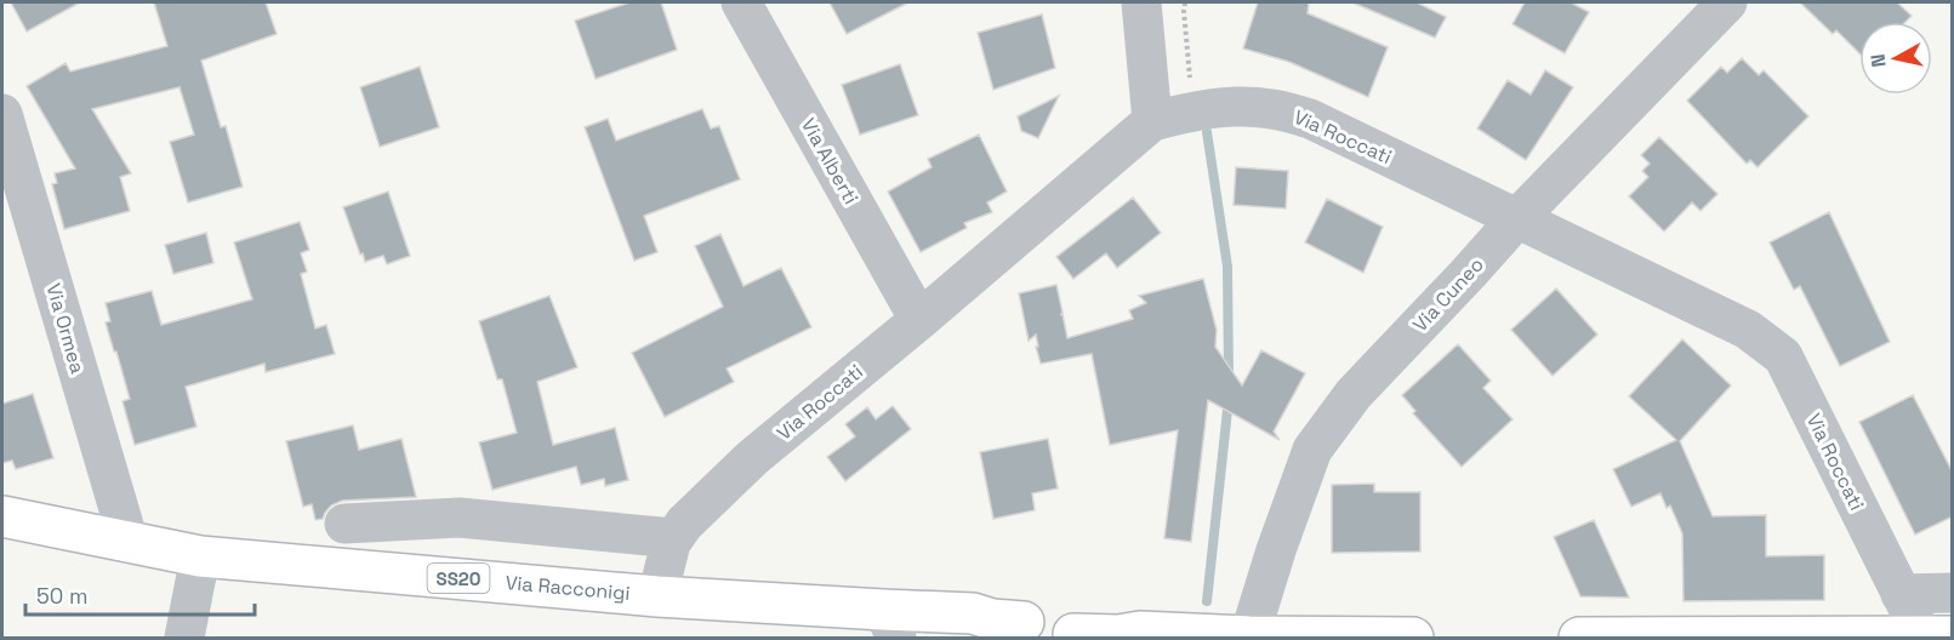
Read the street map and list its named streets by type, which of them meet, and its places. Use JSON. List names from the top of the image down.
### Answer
{
  "streets": {
    "main road": ["SS20", "Via Racconigi"],
    "street": [
      "Via Roccati",
      "Via Alberti",
      "Via Cuneo",
      "Via Ormea"
    ]
  },
  "crossings": [
    ["Via Roccati", "Via Alberti"],
    ["Via Roccati", "Via Cuneo"],
    ["Via Roccati", "Via Racconigi"],
    ["Via Ormea", "Via Racconigi"]
  ],
  "scale_bar": "50 m",
  "north": "left"
}
